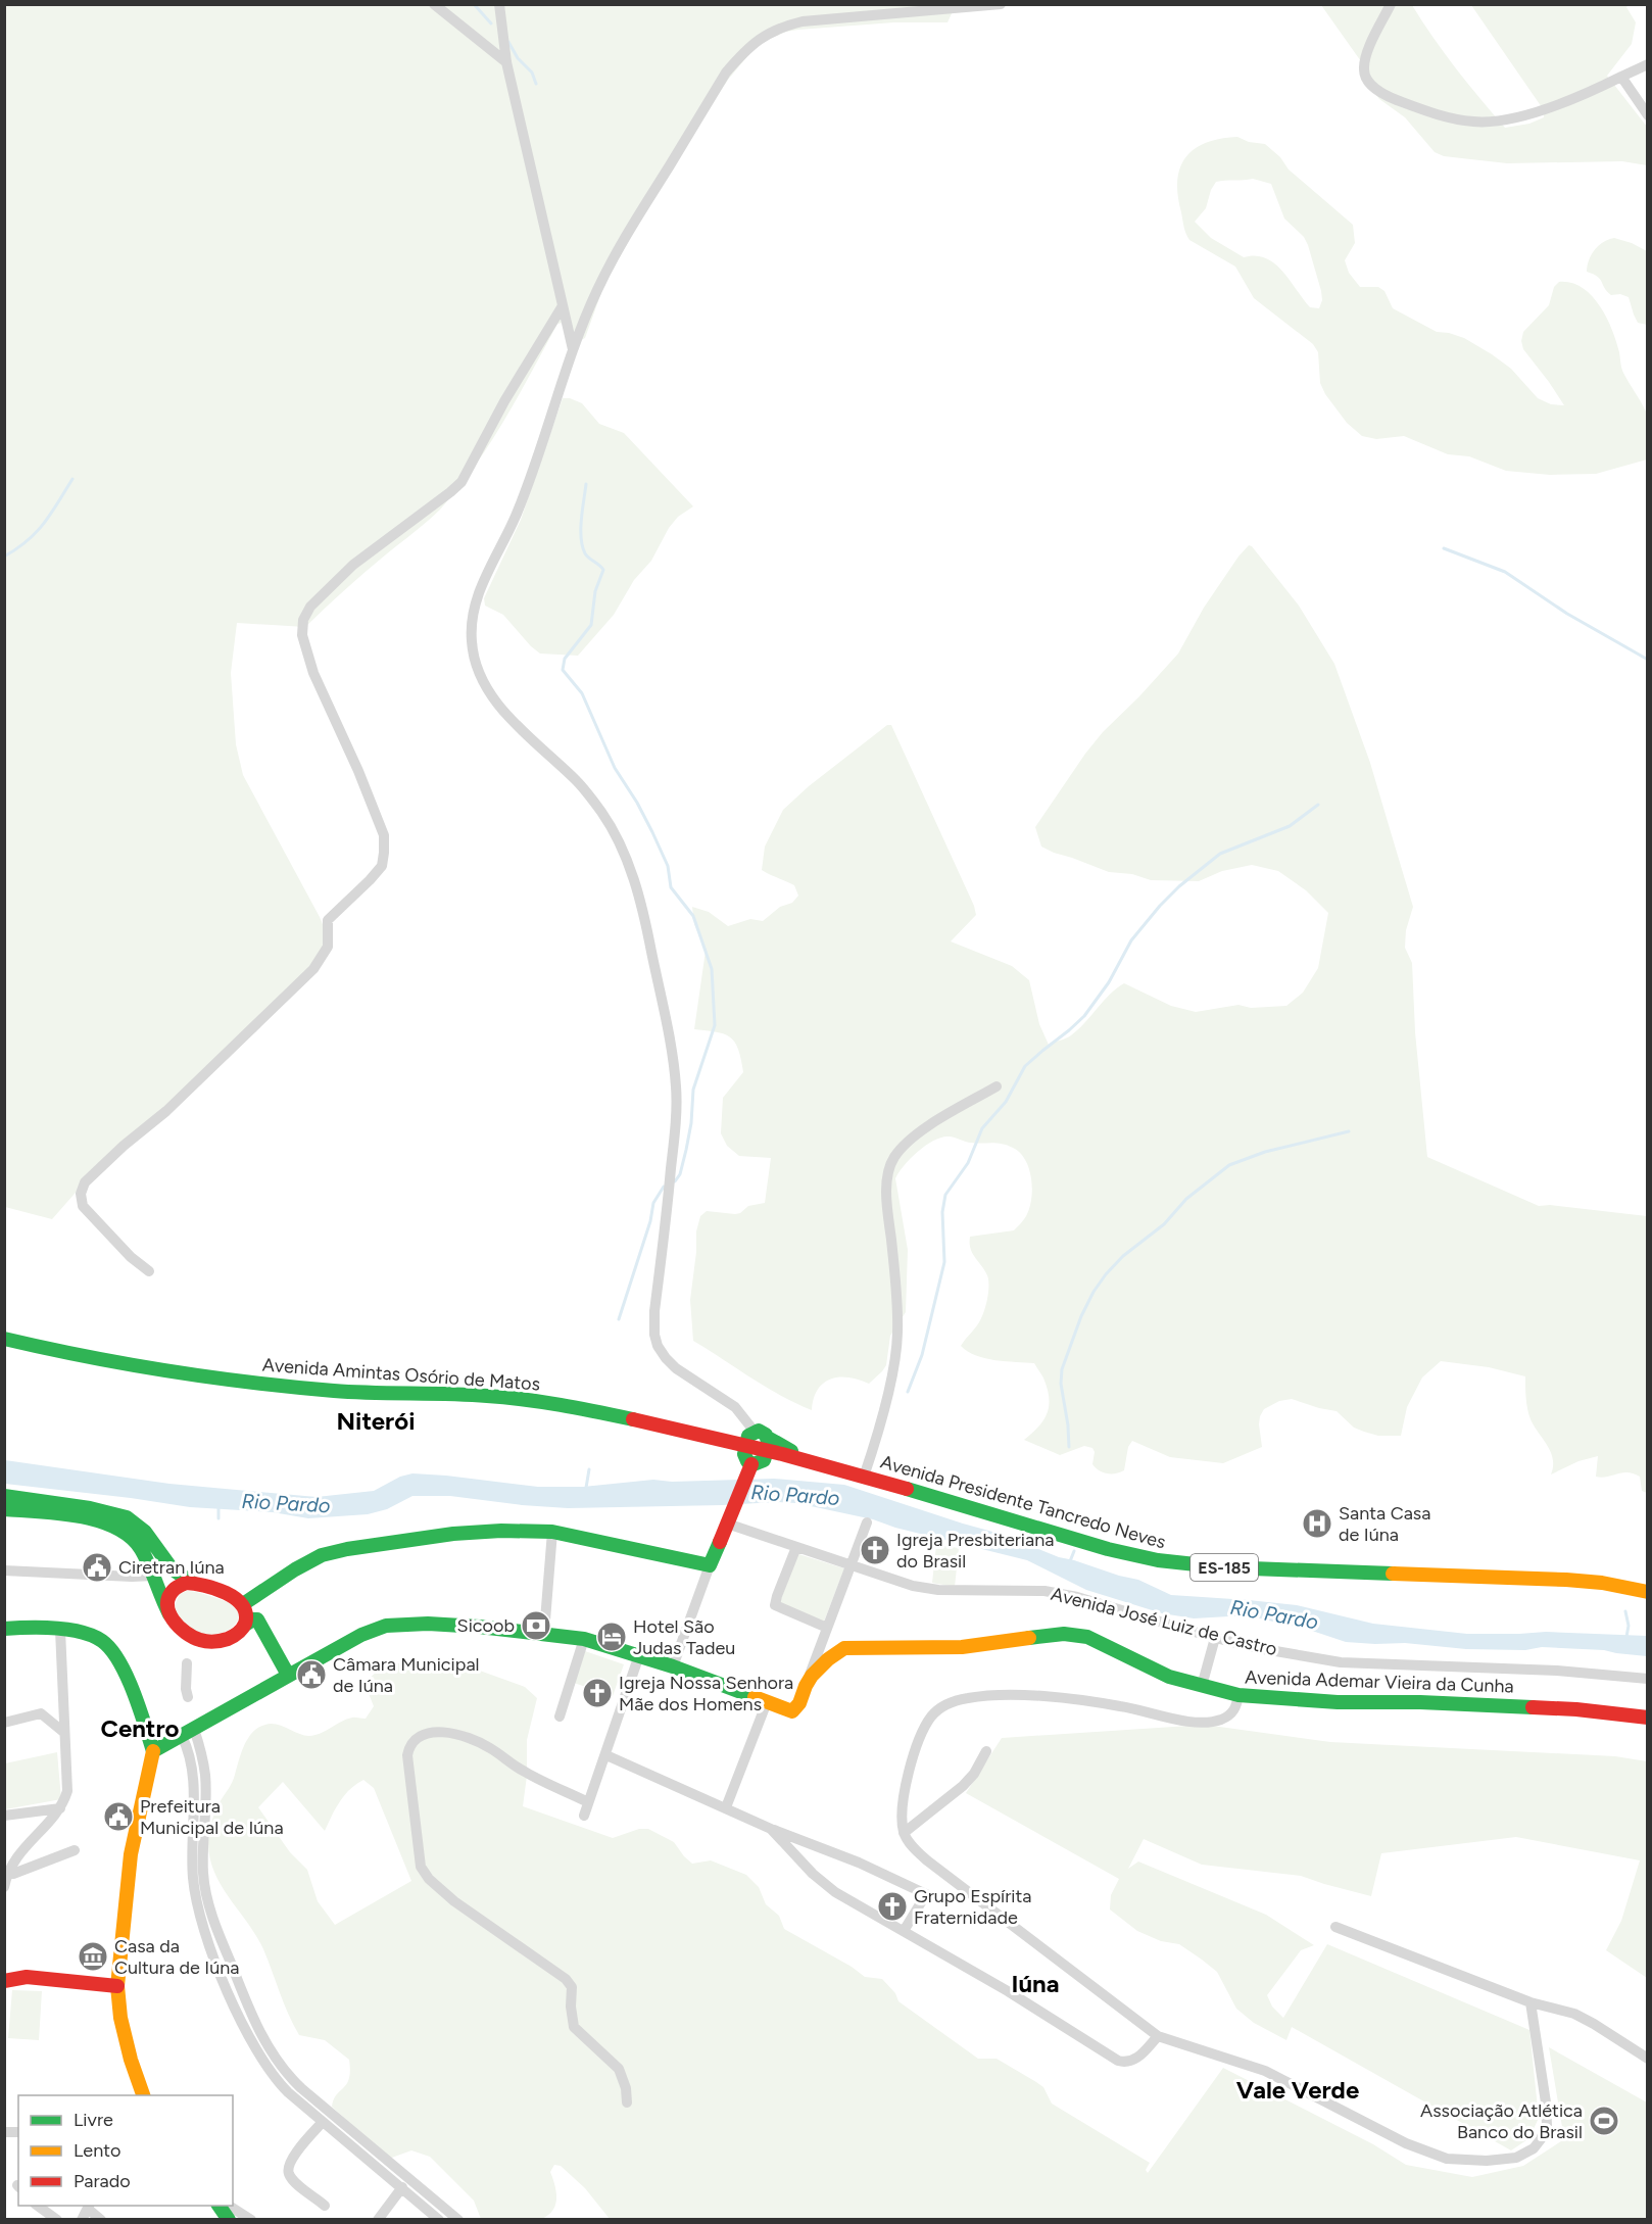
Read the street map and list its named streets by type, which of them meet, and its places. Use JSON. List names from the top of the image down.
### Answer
{
  "streets": {
    "street": [
      "Avenida Amintas Osório de Matos",
      "Avenida Presidente Tancredo Neves",
      "ES-185",
      "Avenida José Luiz de Castro",
      "Avenida Ademar Vieira da Cunha"
    ]
  },
  "districts": [
    "Niterói",
    "Centro",
    "Iúna",
    "Vale Verde"
  ],
  "water": ["Rio Pardo"],
  "places": {
    "hospital": ["Santa Casa de Iúna"],
    "church": ["Igreja Presbiteriana do Brasil", "Igreja Nossa Senhora Mãe dos Homens", "Grupo Espírita Fraternidade"],
    "public building": ["Ciretran Iúna", "Câmara Municipal de Iúna", "Prefeitura Municipal de Iúna"],
    "bank": ["Sicoob"],
    "hotel": ["Hotel São Judas Tadeu"],
    "museum": ["Casa da Cultura de Iúna"],
    "sports": ["Associação Atlética Banco do Brasil"]
  },
  "legend": ["Livre", "Lento", "Parado"]
}
